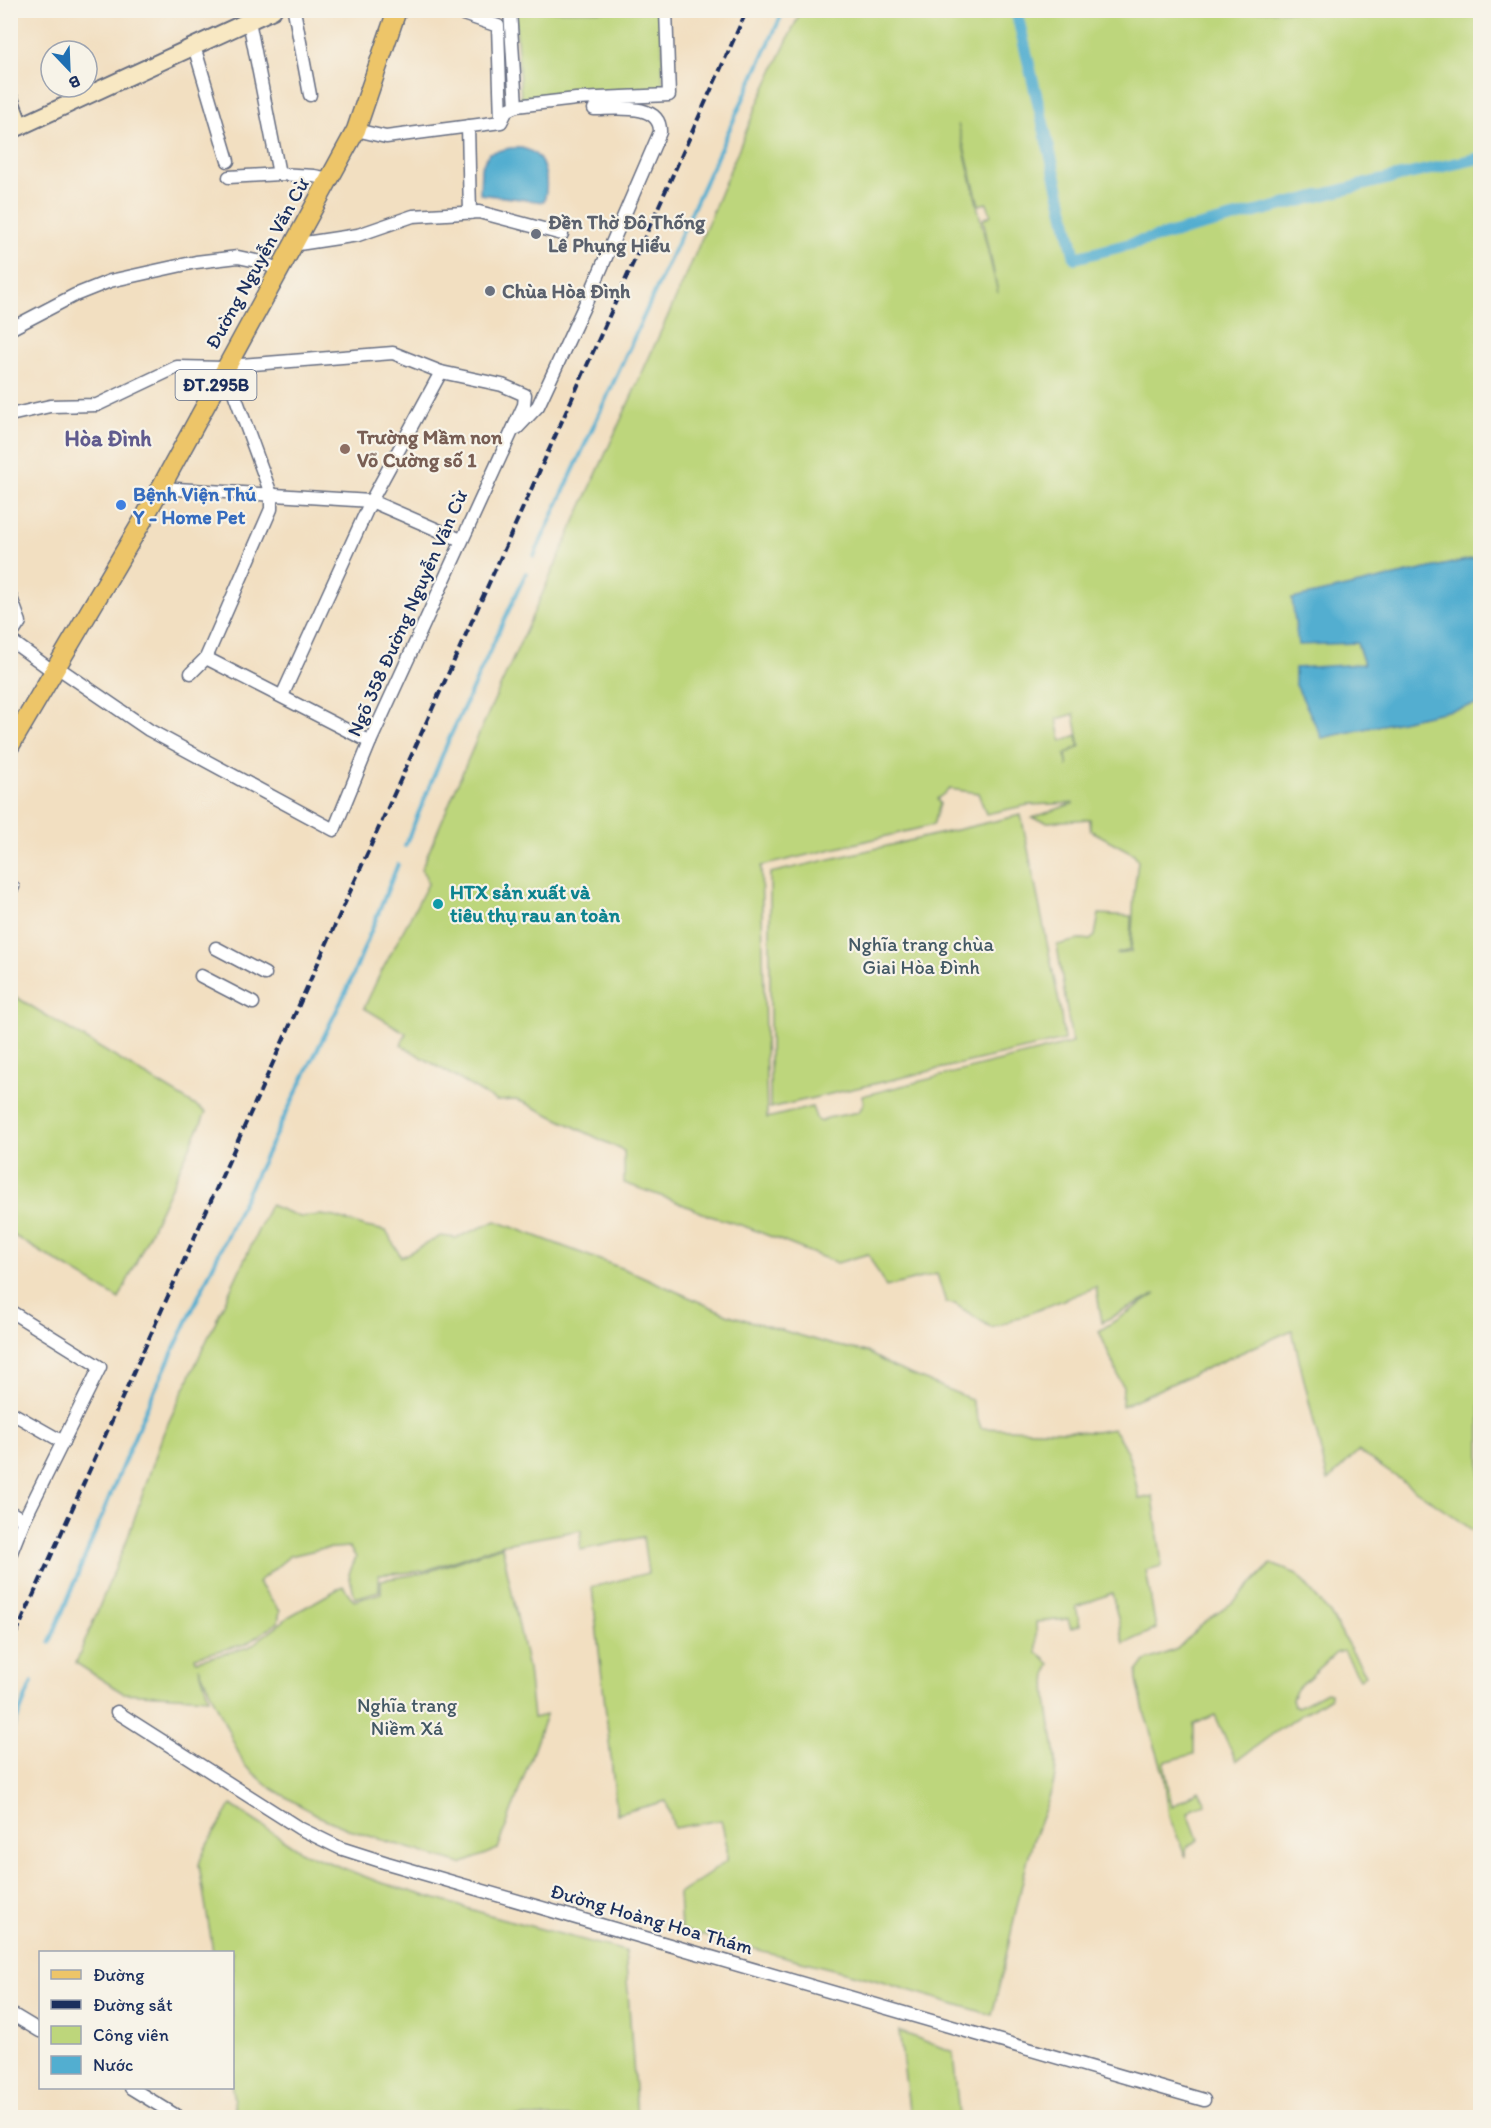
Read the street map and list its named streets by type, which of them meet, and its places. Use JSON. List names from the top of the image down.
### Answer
{
  "streets": {
    "main road": ["Đường Nguyễn Văn Cừ", "ĐT.295B"],
    "street": ["Ngõ 358 Đường Nguyễn Văn Cừ", "Đường Hoàng Hoa Thám"]
  },
  "crossings": [
    ["Đường Nguyễn Văn Cừ", "Ngõ 358 Đường Nguyễn Văn Cừ"]
  ],
  "districts": ["Hòa Đình"],
  "parks": ["Nghĩa trang chùa Giai Hòa Đình", "Nghĩa trang Niềm Xá"],
  "places": [
    "Đền Thờ Đô Thống Lê Phụng Hiểu",
    "Chùa Hòa Đình",
    "Trường Mầm non Võ Cường số 1",
    "Bệnh Viện Thú Y - Home Pet",
    "HTX sản xuất và tiêu thụ rau an toàn"
  ],
  "legend": [
    "Đường",
    "Đường sắt",
    "Công viên",
    "Nước"
  ],
  "north": "bottom right"
}
